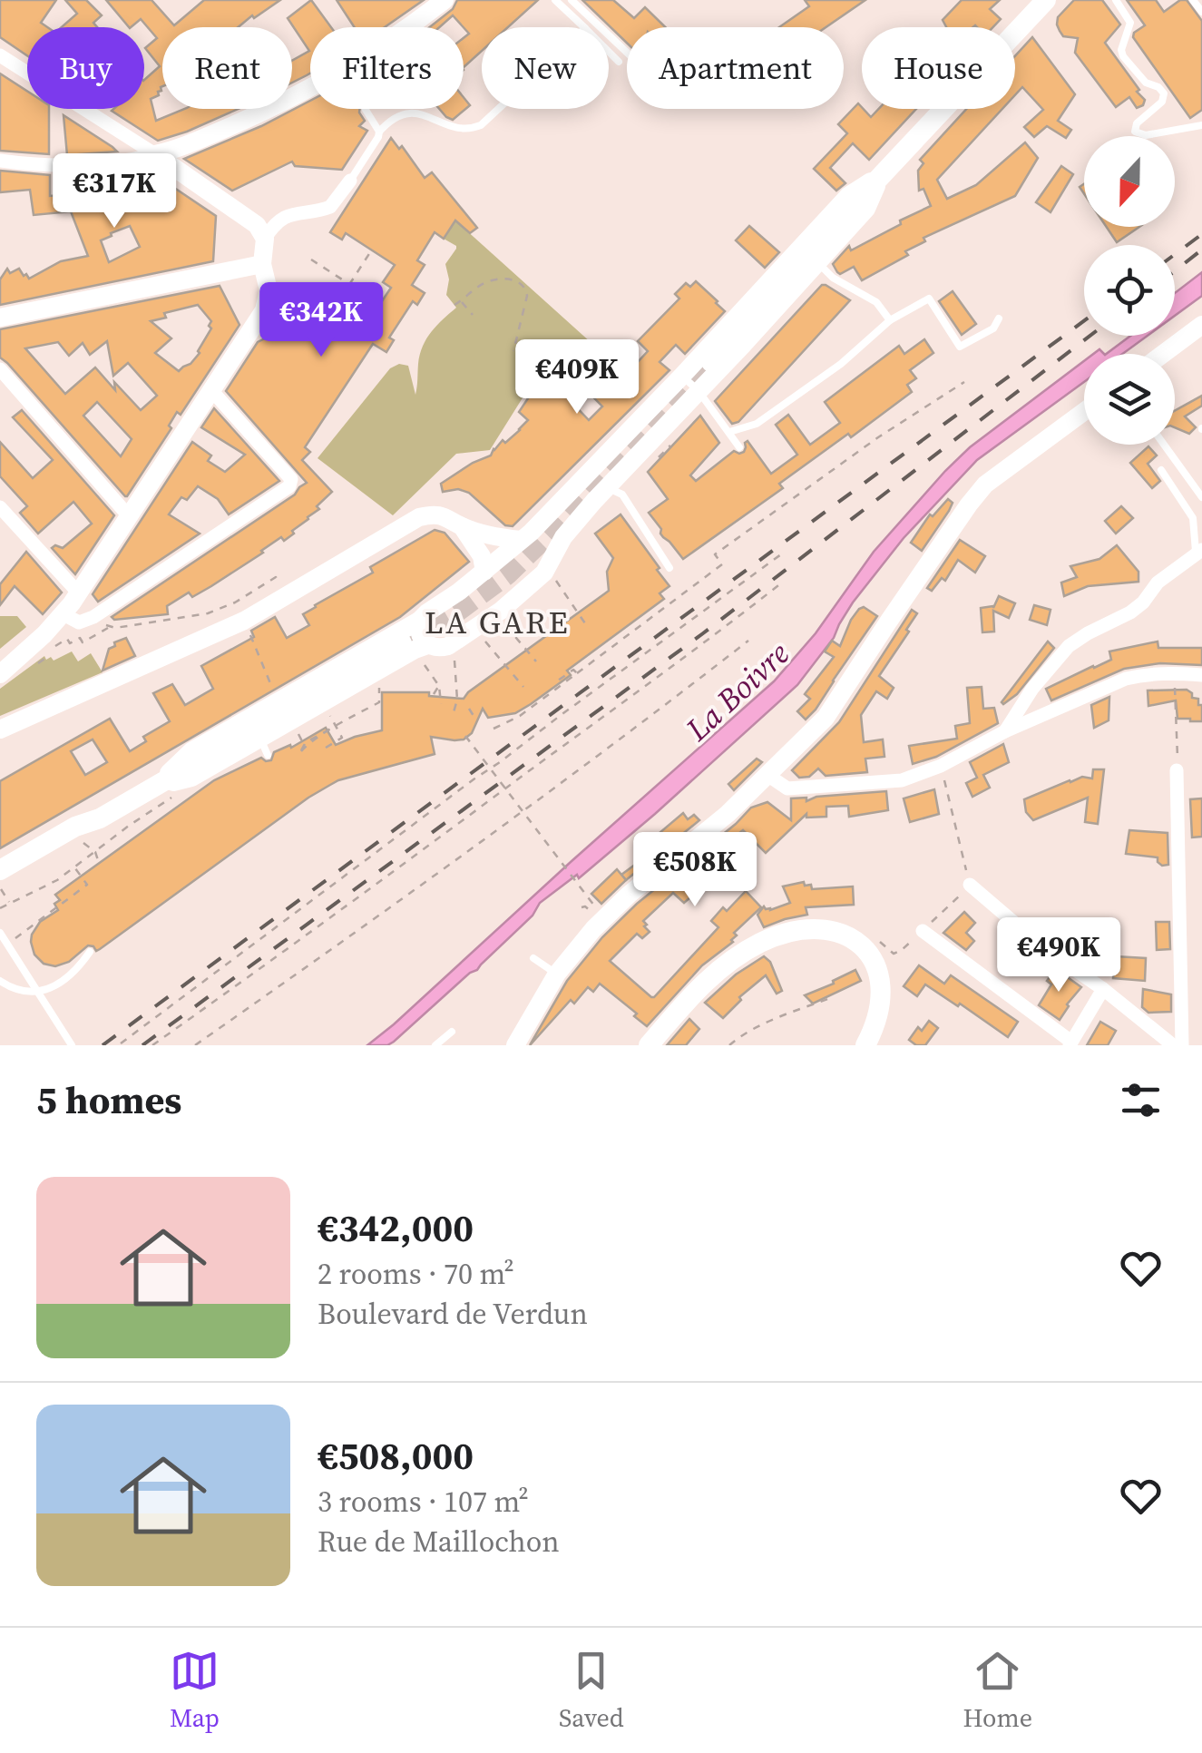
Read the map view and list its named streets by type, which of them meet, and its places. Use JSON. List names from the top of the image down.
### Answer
{
  "districts": ["LA GARE"],
  "water": ["La Boivre"],
  "north": "bottom",
  "page": {
    "chip": [
      "Buy",
      "Rent",
      "Filters",
      "New",
      "Apartment",
      "House"
    ],
    "price": [
      "€317K",
      "€342K",
      "€409K",
      "€508K",
      "€490K"
    ],
    "heading": "5 homes",
    "list": [
      {
        "name": "€342,000",
        "note": "2 rooms · 70 m² · Boulevard de Verdun"
      },
      {
        "name": "€508,000",
        "note": "3 rooms · 107 m² · Rue de Maillochon"
      }
    ],
    "tabs": ["Map", "Saved", "Home"]
  }
}
